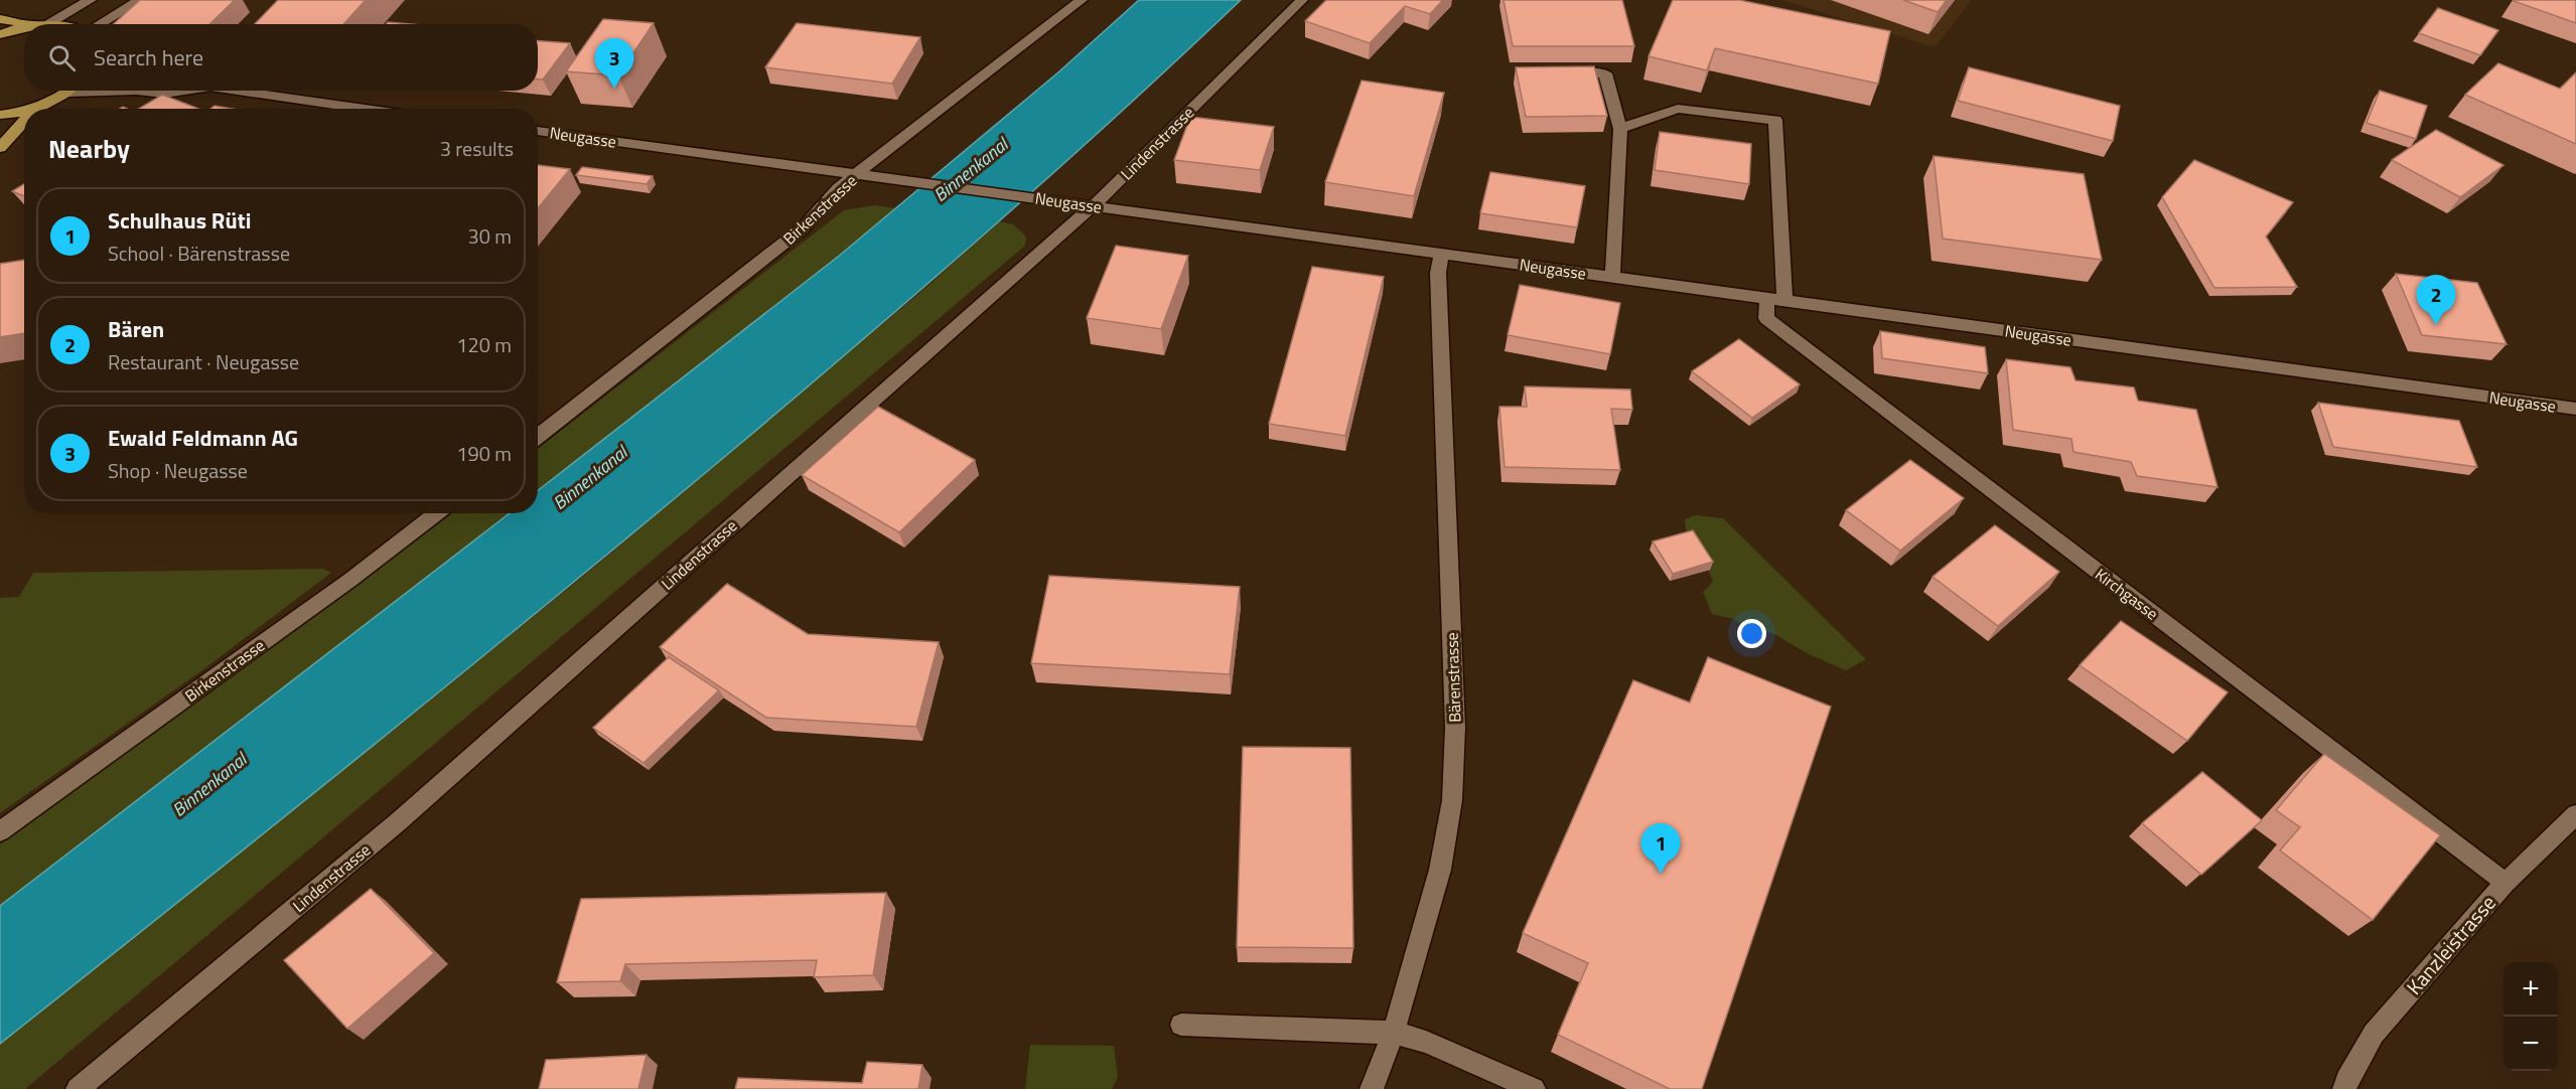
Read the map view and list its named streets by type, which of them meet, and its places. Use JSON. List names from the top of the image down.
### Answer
{
  "streets": {
    "street": [
      "Neugasse",
      "Lindenstrasse",
      "Birkenstrasse",
      "Kirchgasse",
      "Bärenstrasse",
      "Kanzleistrasse"
    ]
  },
  "crossings": [
    ["Neugasse", "Lindenstrasse"],
    ["Neugasse", "Birkenstrasse"],
    ["Neugasse", "Kirchgasse"],
    ["Neugasse", "Bärenstrasse"],
    ["Kirchgasse", "Kanzleistrasse"]
  ],
  "water": ["Binnenkanal"],
  "page": {
    "search": "Search here",
    "pins": ["3", "2", "1"],
    "heading": ["Nearby", "3 results"],
    "list": [
      {
        "mark": "1",
        "name": "Schulhaus Rüti",
        "note": "School · Bärenstrasse",
        "value": "30 m"
      },
      {
        "mark": "2",
        "name": "Bären",
        "note": "Restaurant · Neugasse",
        "value": "120 m"
      },
      {
        "mark": "3",
        "name": "Ewald Feldmann AG",
        "note": "Shop · Neugasse",
        "value": "190 m"
      }
    ],
    "map_buttons": ["+", "−"]
  }
}
